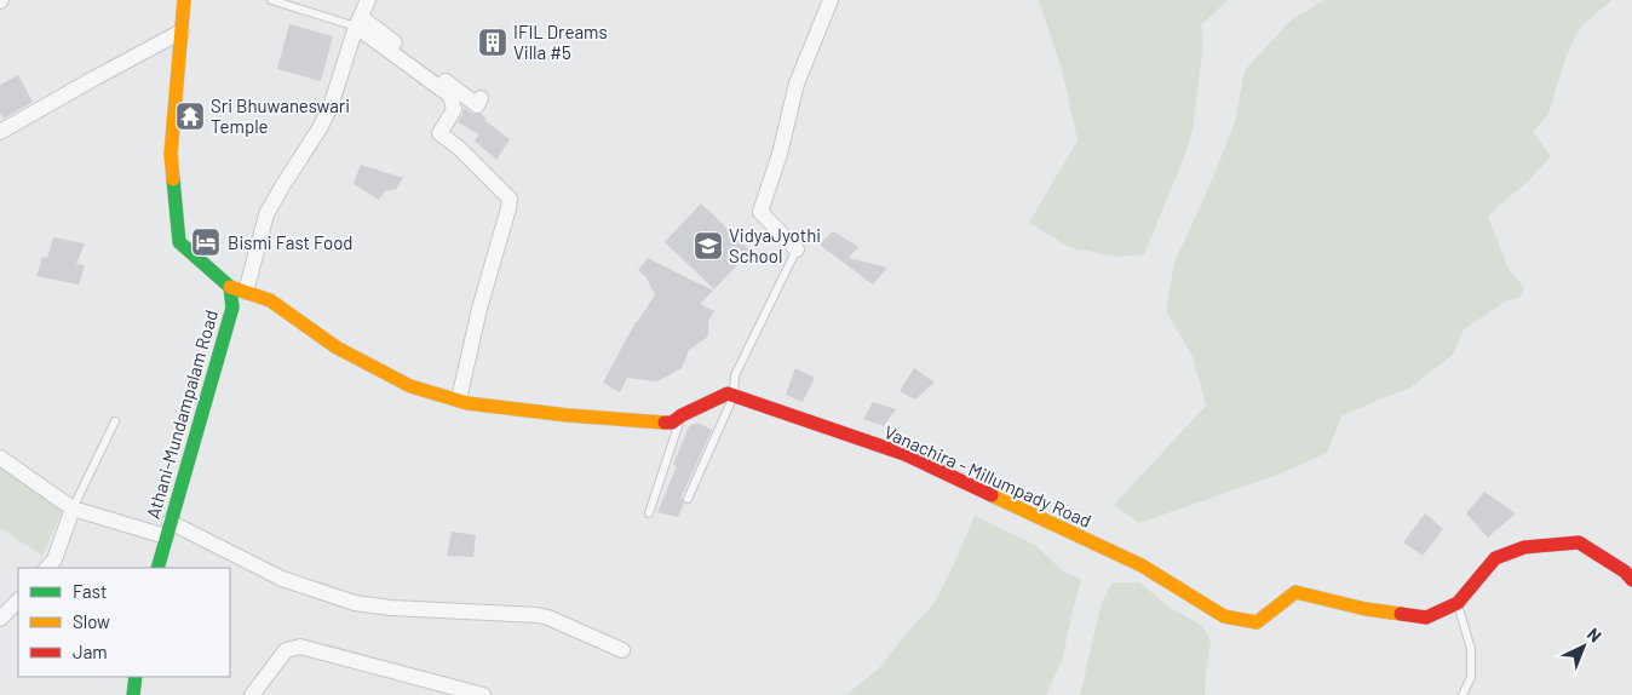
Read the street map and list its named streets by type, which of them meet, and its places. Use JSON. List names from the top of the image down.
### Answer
{
  "streets": {
    "street": ["Athani-Mundampalam Road", "Vanachira - Millumpady Road"]
  },
  "places": {
    "building": ["IFIL Dreams Villa #5"],
    "temple": ["Sri Bhuwaneswari Temple"],
    "hotel": ["Bismi Fast Food"],
    "school or university": ["VidyaJyothi School"]
  },
  "legend": ["Fast", "Slow", "Jam"],
  "north": "top right"
}
